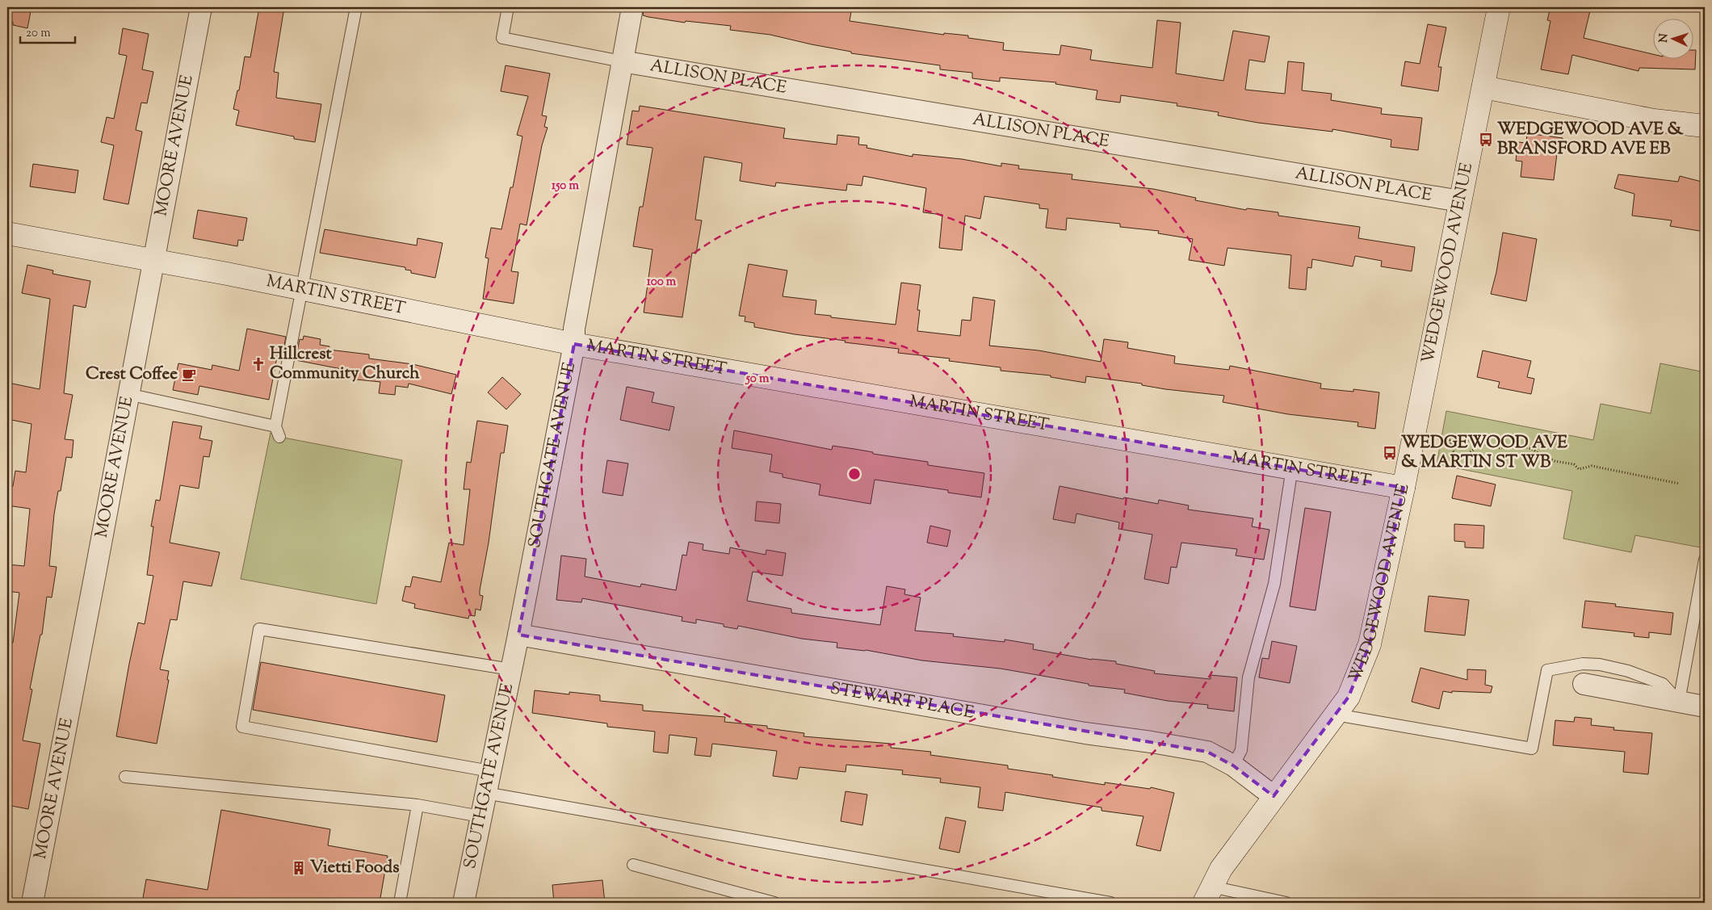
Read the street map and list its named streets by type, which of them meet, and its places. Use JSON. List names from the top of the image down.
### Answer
{
  "streets": {
    "street": [
      "ALLISON PLACE",
      "MOORE AVENUE",
      "WEDGEWOOD AVENUE",
      "MARTIN STREET",
      "SOUTHGATE AVENUE",
      "STEWART PLACE"
    ]
  },
  "crossings": [
    ["ALLISON PLACE", "WEDGEWOOD AVENUE"],
    ["ALLISON PLACE", "SOUTHGATE AVENUE"],
    ["MOORE AVENUE", "MARTIN STREET"],
    ["WEDGEWOOD AVENUE", "MARTIN STREET"],
    ["WEDGEWOOD AVENUE", "STEWART PLACE"],
    ["MARTIN STREET", "SOUTHGATE AVENUE"],
    ["SOUTHGATE AVENUE", "STEWART PLACE"]
  ],
  "places": {
    "bus stop": ["WEDGEWOOD AVE & BRANSFORD AVE EB", "WEDGEWOOD AVE & MARTIN ST WB"],
    "church": ["Hillcrest Community Church"],
    "cafe": ["Crest Coffee"],
    "building": ["Vietti Foods"]
  },
  "scale_bar": "20 m",
  "north": "left",
  "rings": ["150 m", "100 m", "50 m"]
}
